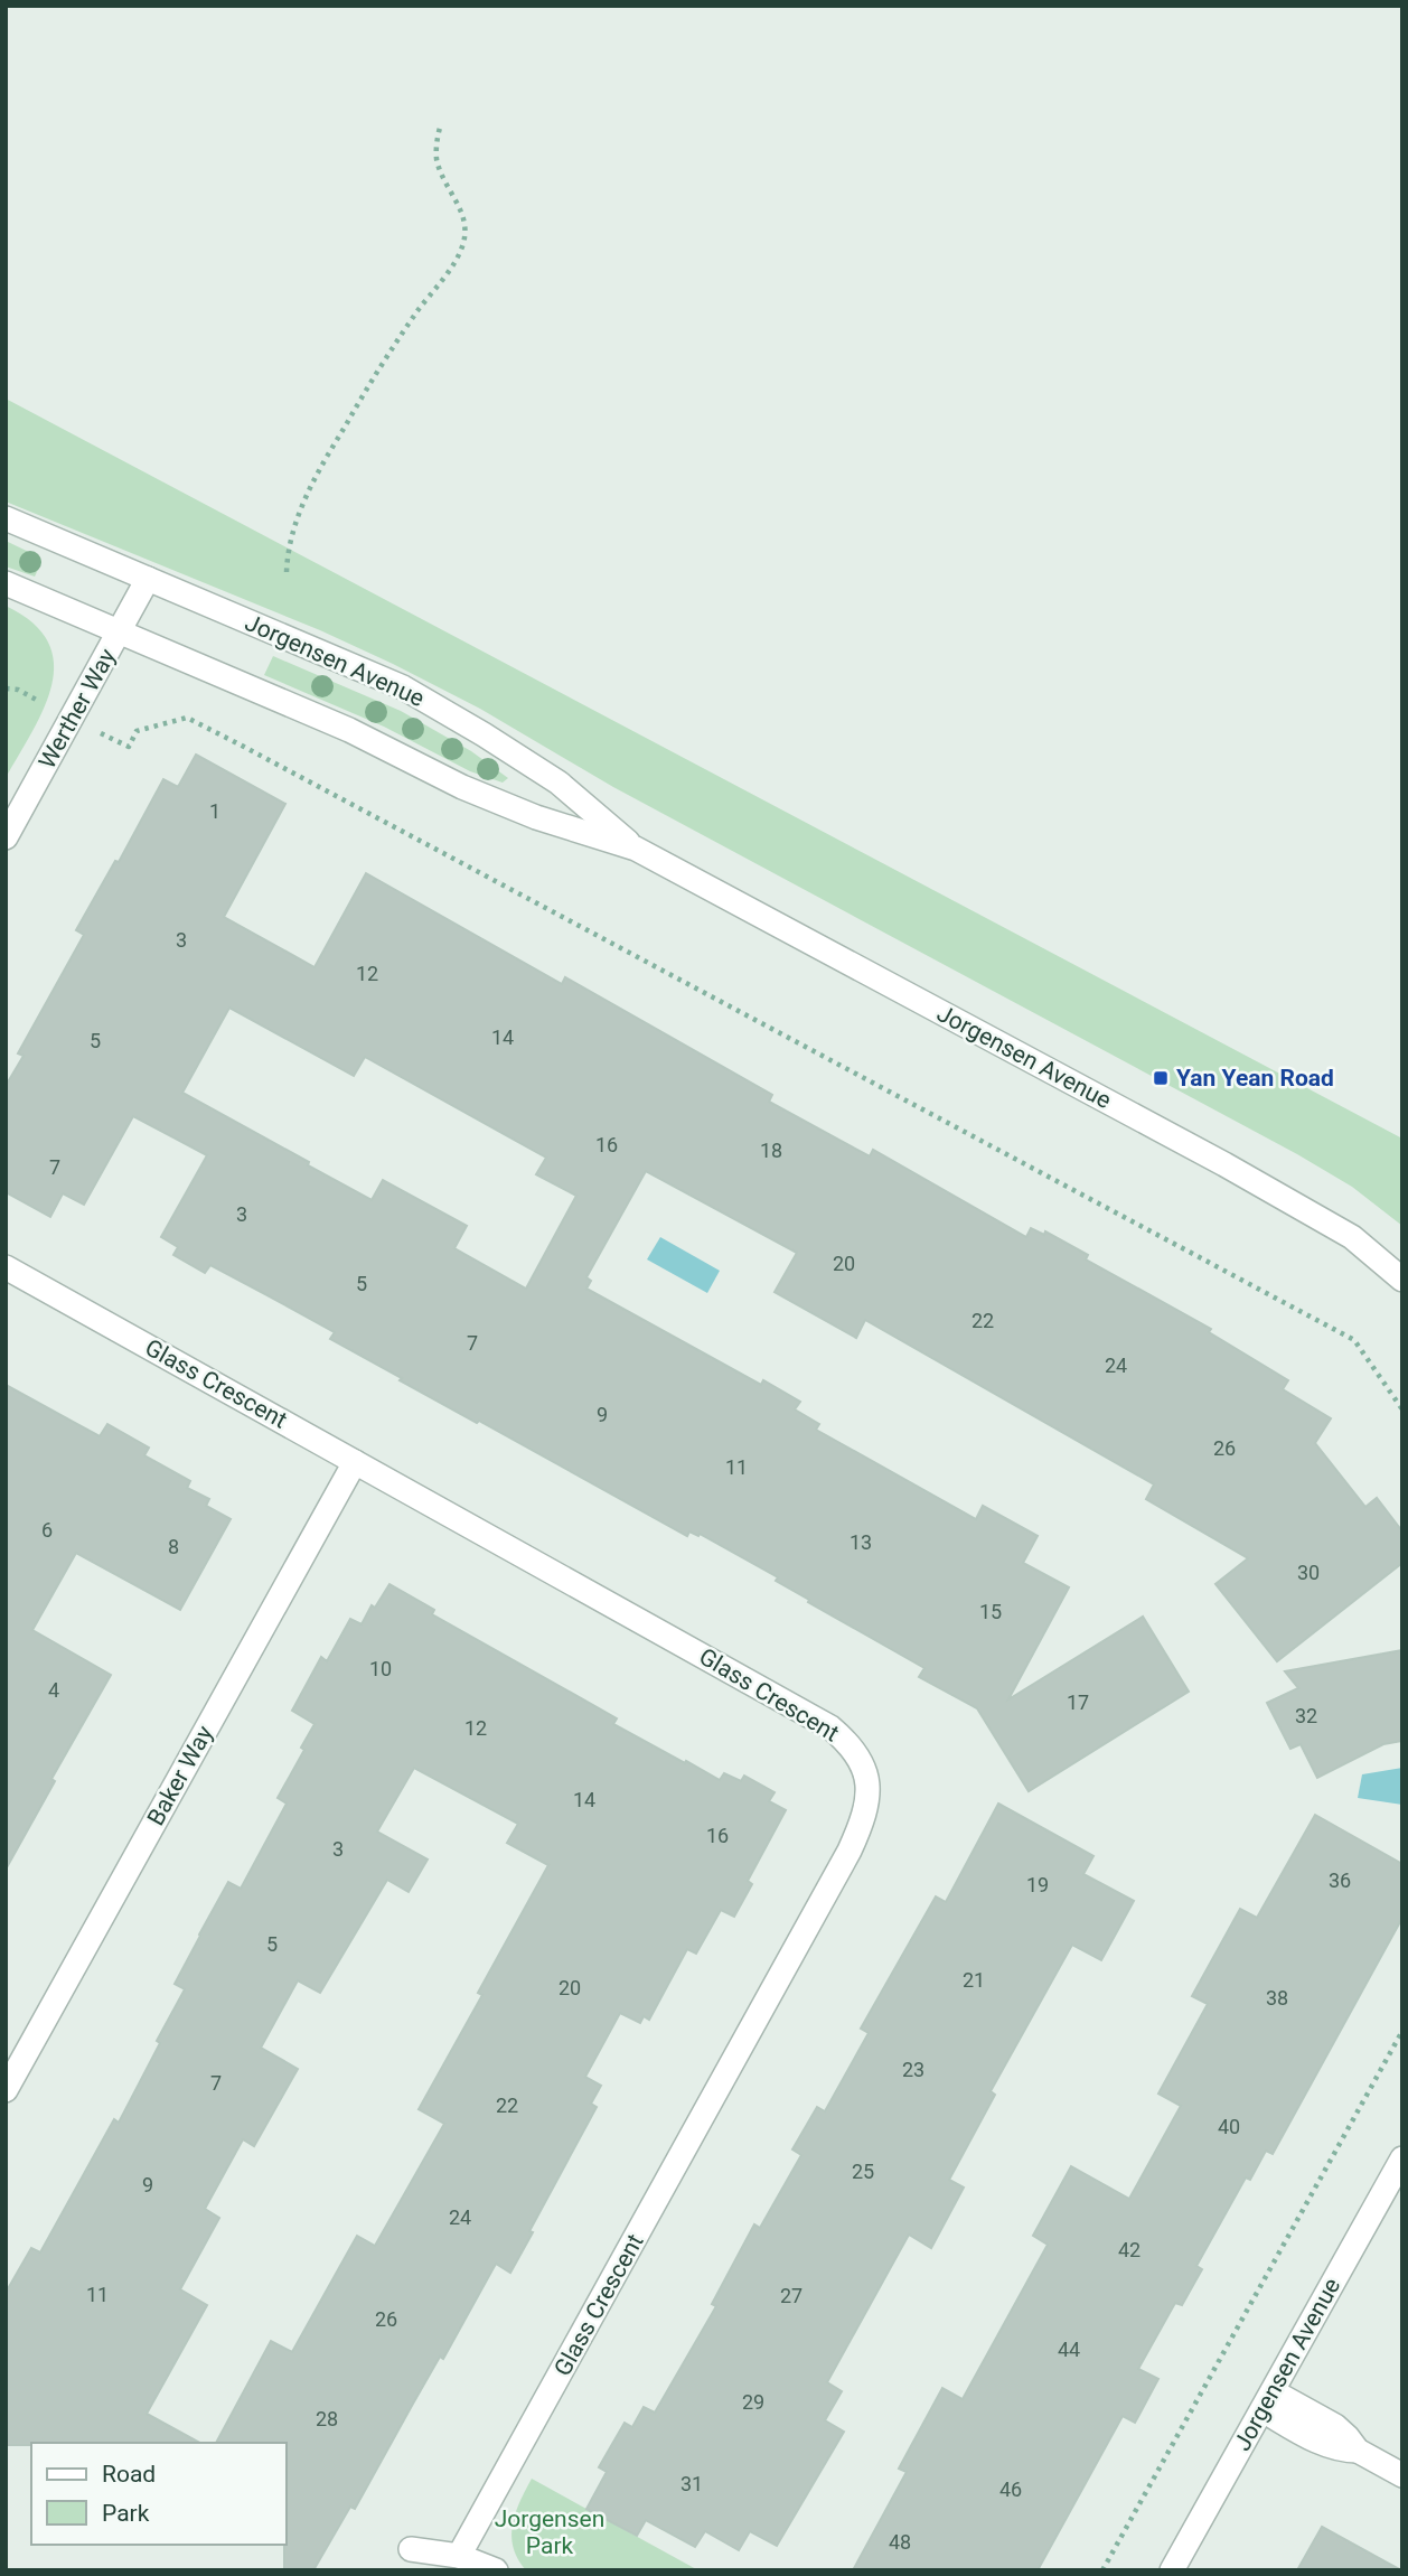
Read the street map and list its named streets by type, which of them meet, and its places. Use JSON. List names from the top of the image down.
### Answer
{
  "streets": {
    "street": [
      "Jorgensen Avenue",
      "Werther Way",
      "Glass Crescent",
      "Baker Way"
    ]
  },
  "crossings": [
    ["Jorgensen Avenue", "Werther Way"],
    ["Glass Crescent", "Baker Way"]
  ],
  "parks": ["Jorgensen Park"],
  "places": {
    "transit": ["Yan Yean Road"]
  },
  "house_numbers": [
    "1",
    "3",
    "12",
    "14",
    "5",
    "16",
    "18",
    "7",
    "3",
    "20",
    "5",
    "22",
    "7",
    "24",
    "9",
    "26",
    "11",
    "6",
    "13",
    "8",
    "30",
    "15",
    "10",
    "4",
    "17",
    "32",
    "12",
    "14",
    "16",
    "3",
    "36",
    "19",
    "5",
    "21",
    "20",
    "38",
    "23",
    "7",
    "22",
    "40",
    "25",
    "9",
    "24",
    "42",
    "11",
    "27",
    "26",
    "44",
    "29",
    "28",
    "31",
    "46",
    "48"
  ],
  "legend": ["Road", "Park"]
}
